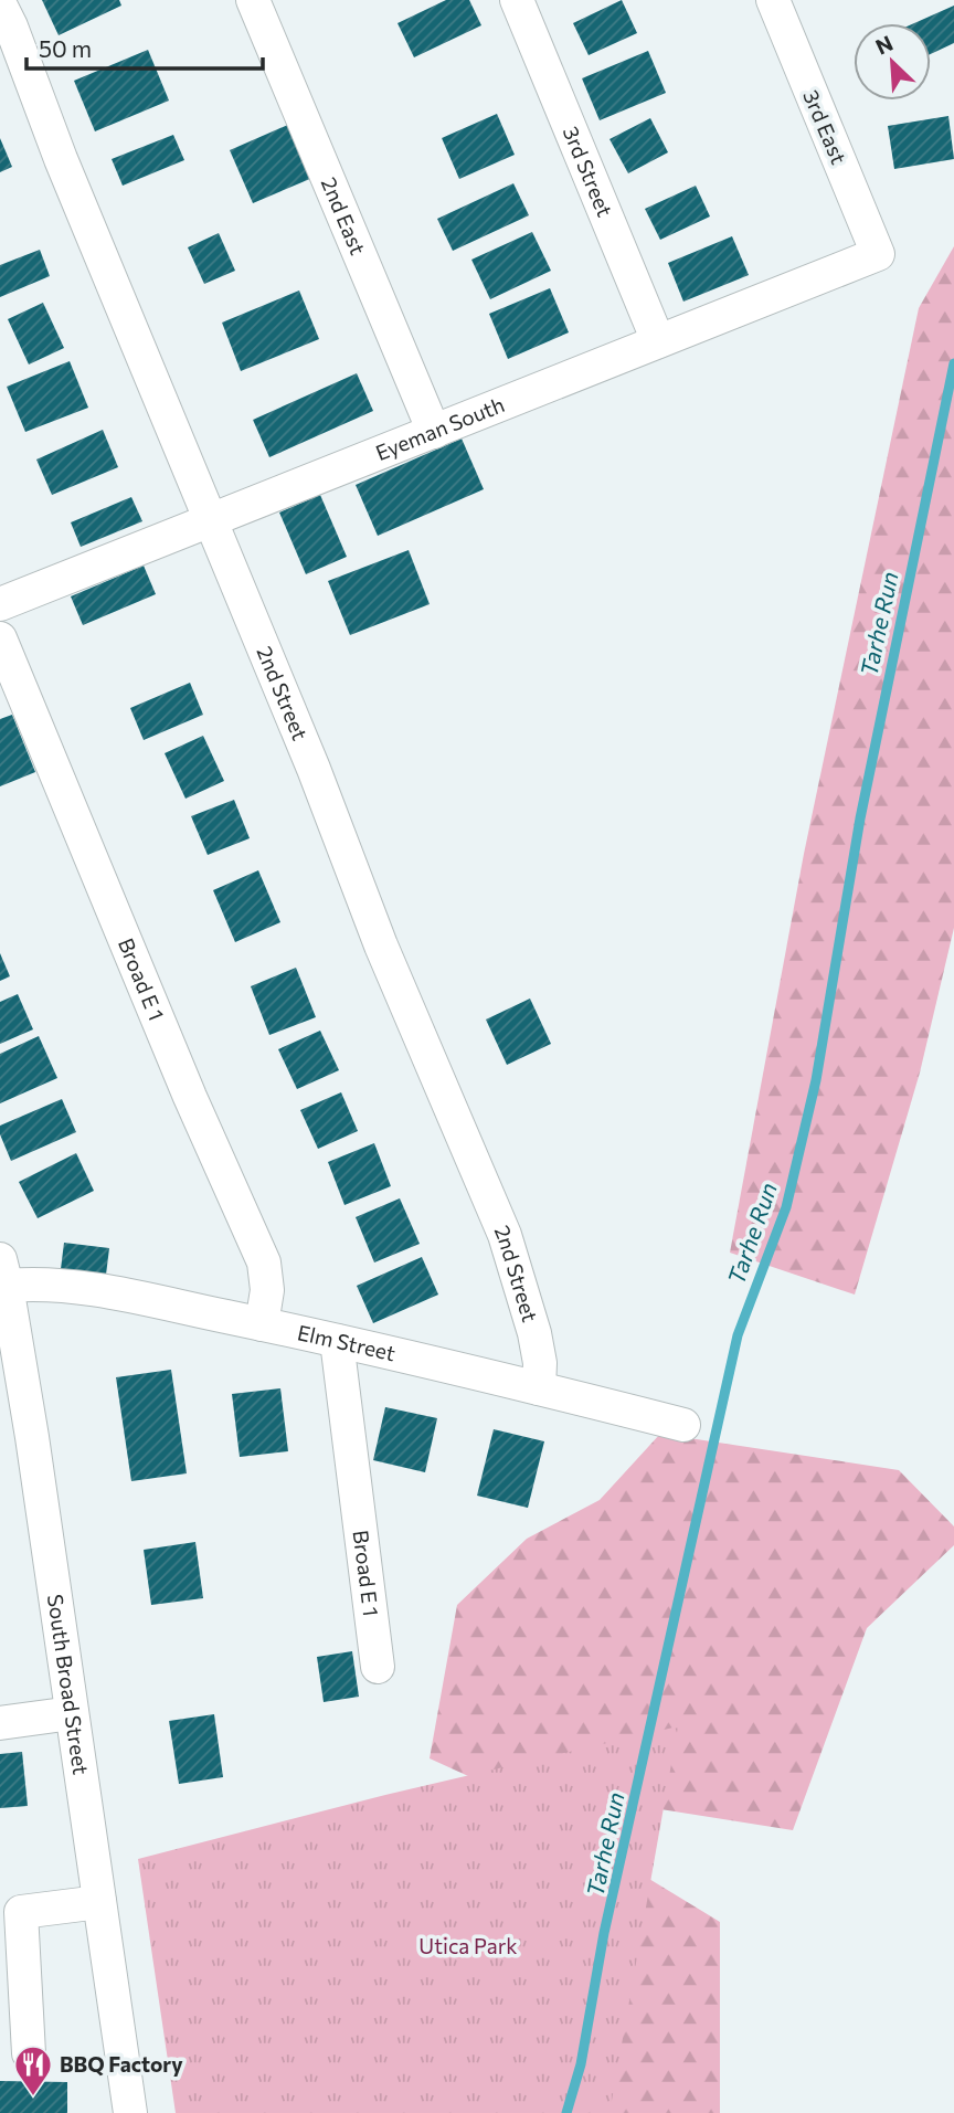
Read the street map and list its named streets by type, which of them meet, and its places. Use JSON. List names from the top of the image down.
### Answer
{
  "streets": {
    "street": [
      "3rd East",
      "3rd Street",
      "2nd East",
      "Eyeman South",
      "2nd Street",
      "Broad E 1",
      "Elm Street",
      "South Broad Street"
    ]
  },
  "crossings": [
    ["3rd East", "Eyeman South"],
    ["3rd Street", "Eyeman South"],
    ["2nd East", "Eyeman South"],
    ["Eyeman South", "2nd Street"],
    ["2nd Street", "Elm Street"],
    ["Broad E 1", "Elm Street"],
    ["Elm Street", "South Broad Street"]
  ],
  "water": ["Tarhe Run"],
  "parks": ["Utica Park"],
  "places": {
    "restaurant": ["BBQ Factory"]
  },
  "scale_bar": "50 m",
  "north": "top left"
}
